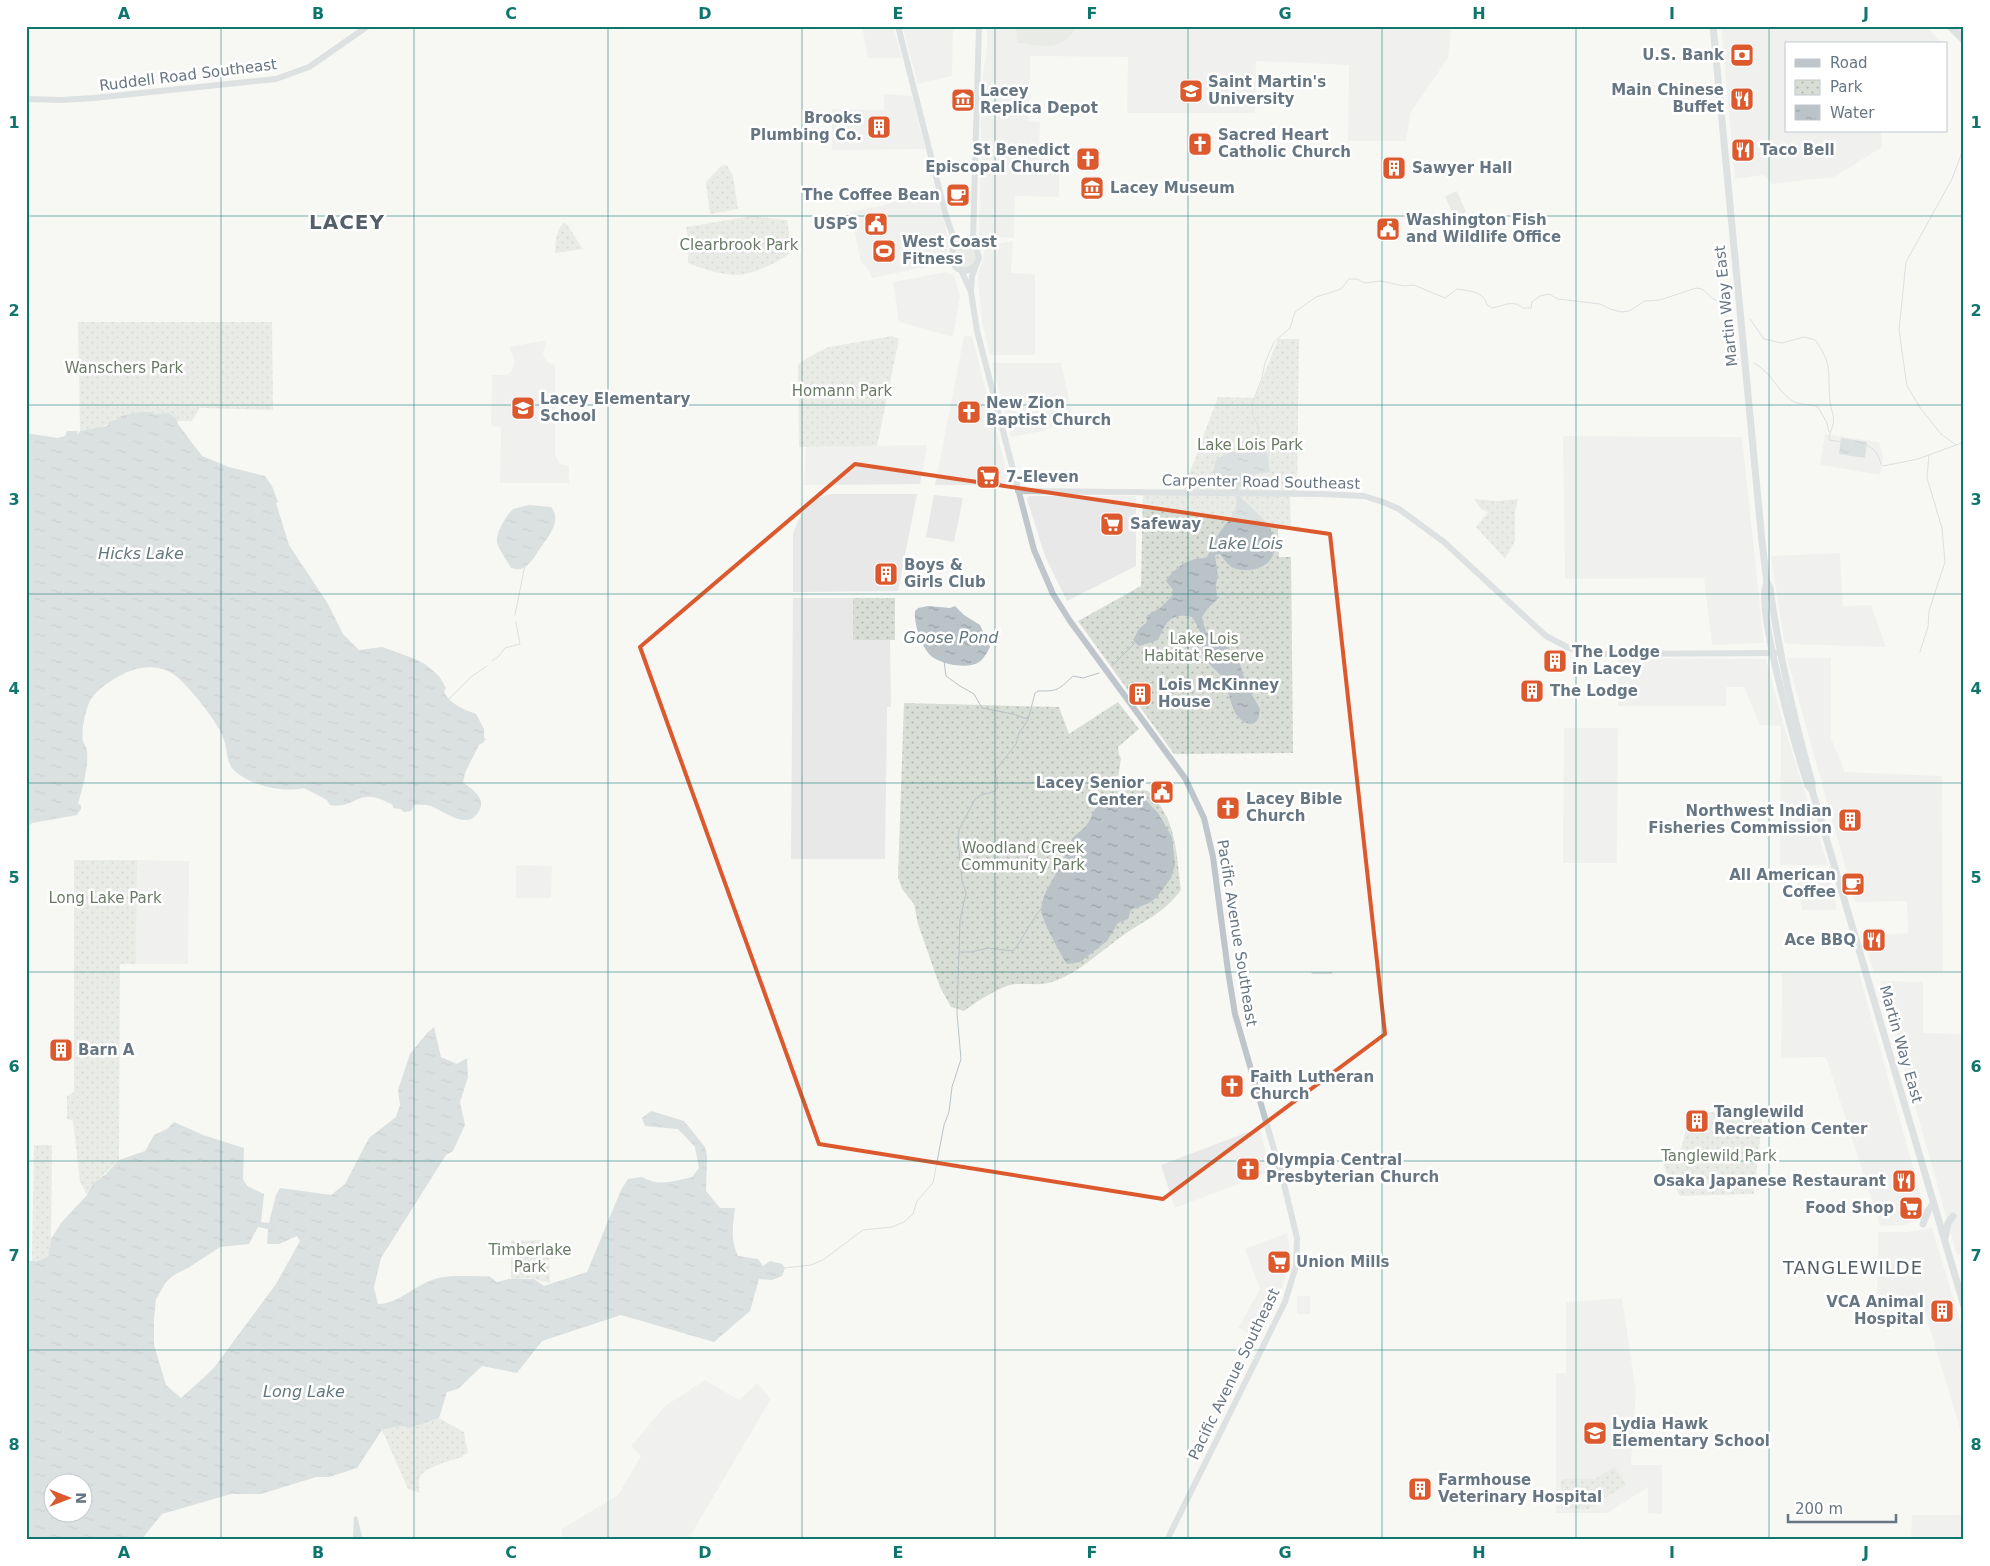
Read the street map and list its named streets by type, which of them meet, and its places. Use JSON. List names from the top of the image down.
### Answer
{
  "streets": {
    "main road": [
      "Ruddell Road Southeast",
      "Martin Way East",
      "Carpenter Road Southeast",
      "Pacific Avenue Southeast"
    ]
  },
  "crossings": [
    ["Martin Way East", "Carpenter Road Southeast"],
    ["Carpenter Road Southeast", "Pacific Avenue Southeast"]
  ],
  "districts": ["LACEY", "TANGLEWILDE"],
  "water": [
    "Lake Lois",
    "Hicks Lake",
    "Goose Pond",
    "Long Lake"
  ],
  "parks": [
    "Clearbrook Park",
    "Wanschers Park",
    "Homann Park",
    "Lake Lois Park",
    "Lake Lois Habitat Reserve",
    "Woodland Creek Community Park",
    "Long Lake Park",
    "Tanglewild Park",
    "Timberlake Park"
  ],
  "places": {
    "bank": ["U.S. Bank"],
    "school or university": ["Saint Martin's University", "Lacey Elementary School", "Lydia Hawk Elementary School"],
    "restaurant": [
      "Main Chinese Buffet",
      "Taco Bell",
      "Ace BBQ",
      "Osaka Japanese Restaurant"
    ],
    "museum": ["Lacey Replica Depot", "Lacey Museum"],
    "building": [
      "Brooks Plumbing Co.",
      "Sawyer Hall",
      "Boys & Girls Club",
      "The Lodge in Lacey",
      "The Lodge",
      "Lois McKinney House",
      "Northwest Indian Fisheries Commission",
      "Barn A",
      "Tanglewild Recreation Center",
      "VCA Animal Hospital",
      "Farmhouse Veterinary Hospital"
    ],
    "church": [
      "Sacred Heart Catholic Church",
      "St Benedict Episcopal Church",
      "New Zion Baptist Church",
      "Lacey Bible Church",
      "Faith Lutheran Church",
      "Olympia Central Presbyterian Church"
    ],
    "cafe": ["The Coffee Bean", "All American Coffee"],
    "public building": ["USPS", "Washington Fish and Wildlife Office", "Lacey Senior Center"],
    "sports": ["West Coast Fitness"],
    "supermarket": [
      "7-Eleven",
      "Safeway",
      "Food Shop",
      "Union Mills"
    ]
  },
  "legend": ["Road", "Park", "Water"],
  "scale_bar": "200 m",
  "north": "right",
  "grid": {
    "columns": [
      "A",
      "B",
      "C",
      "D",
      "E",
      "F",
      "G",
      "H",
      "I",
      "J"
    ],
    "rows": [
      "1",
      "2",
      "3",
      "4",
      "5",
      "6",
      "7",
      "8"
    ]
  }
}
